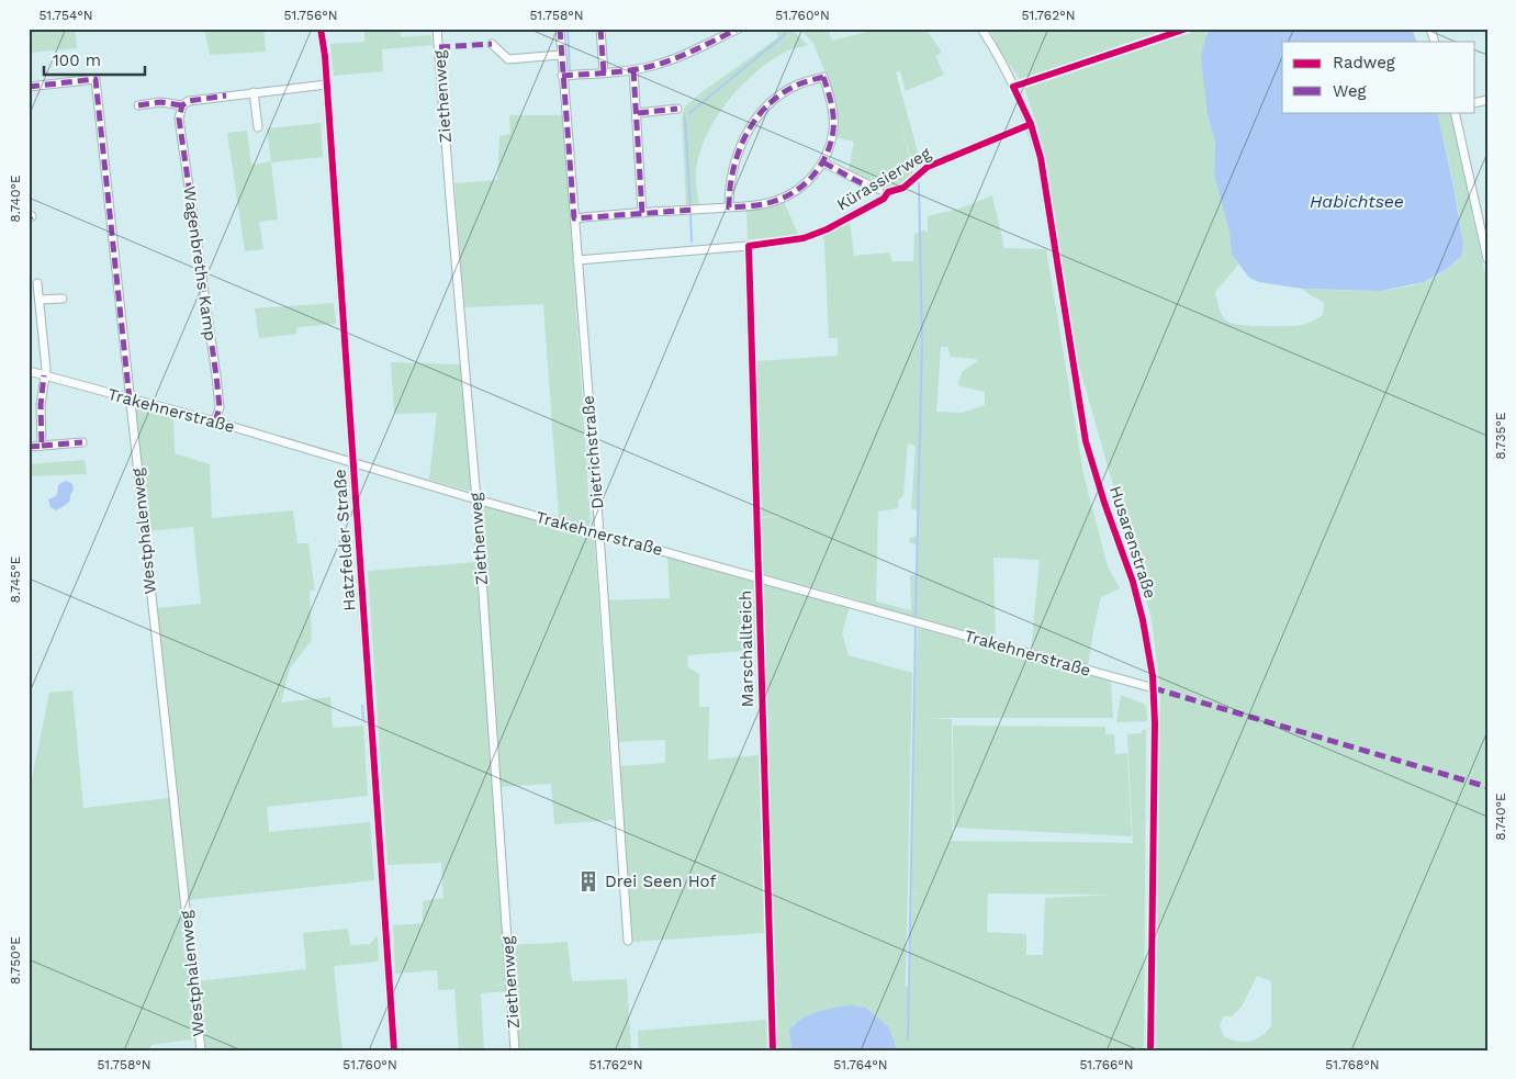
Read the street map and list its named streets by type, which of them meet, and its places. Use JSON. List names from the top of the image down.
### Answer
{
  "streets": {
    "street": [
      "Ziethenweg",
      "Kürassierweg",
      "Wagenbreths Kamp",
      "Trakehnerstraße",
      "Dietrichstraße",
      "Westphalenweg",
      "Hatzfelder Straße",
      "Husarenstraße",
      "Marschallteich"
    ]
  },
  "crossings": [
    ["Ziethenweg", "Trakehnerstraße"],
    ["Kürassierweg", "Dietrichstraße"],
    ["Kürassierweg", "Husarenstraße"],
    ["Kürassierweg", "Marschallteich"],
    ["Wagenbreths Kamp", "Trakehnerstraße"],
    ["Trakehnerstraße", "Dietrichstraße"],
    ["Trakehnerstraße", "Westphalenweg"],
    ["Trakehnerstraße", "Hatzfelder Straße"],
    ["Trakehnerstraße", "Husarenstraße"],
    ["Trakehnerstraße", "Marschallteich"]
  ],
  "water": ["Habichtsee"],
  "places": {
    "building": ["Drei Seen Hof"]
  },
  "legend": ["Radweg", "Weg"],
  "scale_bar": "100 m",
  "coordinates": [
    "51.754°N",
    "51.756°N",
    "51.758°N",
    "51.760°N",
    "51.762°N",
    "8.740°E",
    "8.735°E",
    "8.745°E",
    "8.750°E",
    "51.764°N",
    "51.766°N",
    "51.768°N"
  ]
}
